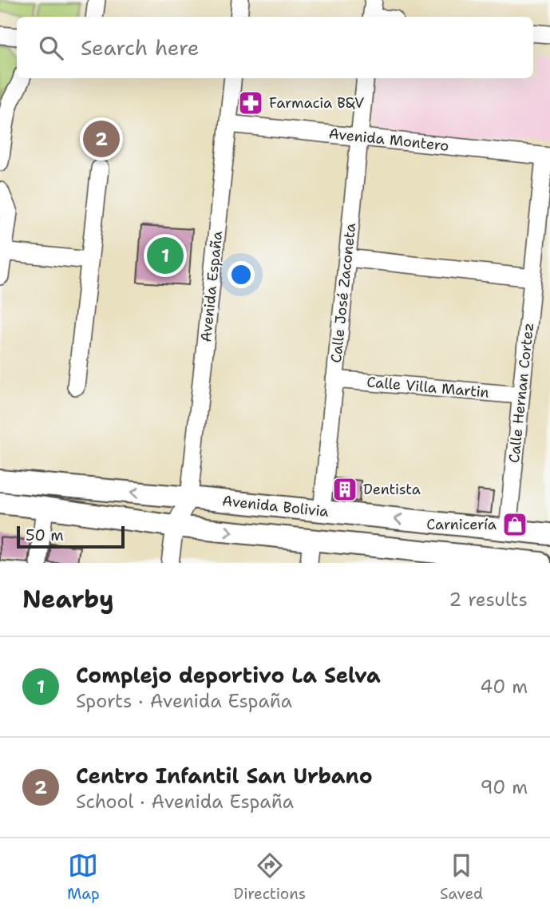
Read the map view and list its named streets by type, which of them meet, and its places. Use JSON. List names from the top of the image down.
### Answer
{
  "streets": {
    "main road": ["Avenida Bolivia"],
    "street": [
      "Avenida Montero",
      "Avenida España",
      "Calle José Zaconeta",
      "Calle Villa Martin",
      "Calle Hernan Cortez"
    ]
  },
  "crossings": [
    ["Avenida Montero", "Avenida España"],
    ["Avenida Montero", "Calle José Zaconeta"],
    ["Avenida Montero", "Calle Hernan Cortez"],
    ["Avenida España", "Avenida Bolivia"],
    ["Calle José Zaconeta", "Calle Villa Martin"],
    ["Calle José Zaconeta", "Avenida Bolivia"],
    ["Calle Villa Martin", "Calle Hernan Cortez"],
    ["Calle Hernan Cortez", "Avenida Bolivia"]
  ],
  "places": {
    "pharmacy": ["Farmacia B&V"],
    "building": ["Dentista"],
    "shop": ["Carnicería"]
  },
  "scale_bar": "50 m",
  "page": {
    "search": "Search here",
    "pins": ["2", "1"],
    "scale": "50 m",
    "heading": ["Nearby", "2 results"],
    "list": [
      {
        "mark": "1",
        "name": "Complejo deportivo La Selva",
        "note": "Sports · Avenida España",
        "value": "40 m"
      },
      {
        "mark": "2",
        "name": "Centro Infantil San Urbano",
        "note": "School · Avenida España",
        "value": "90 m"
      }
    ],
    "nav": ["Map", "Directions", "Saved"]
  }
}
